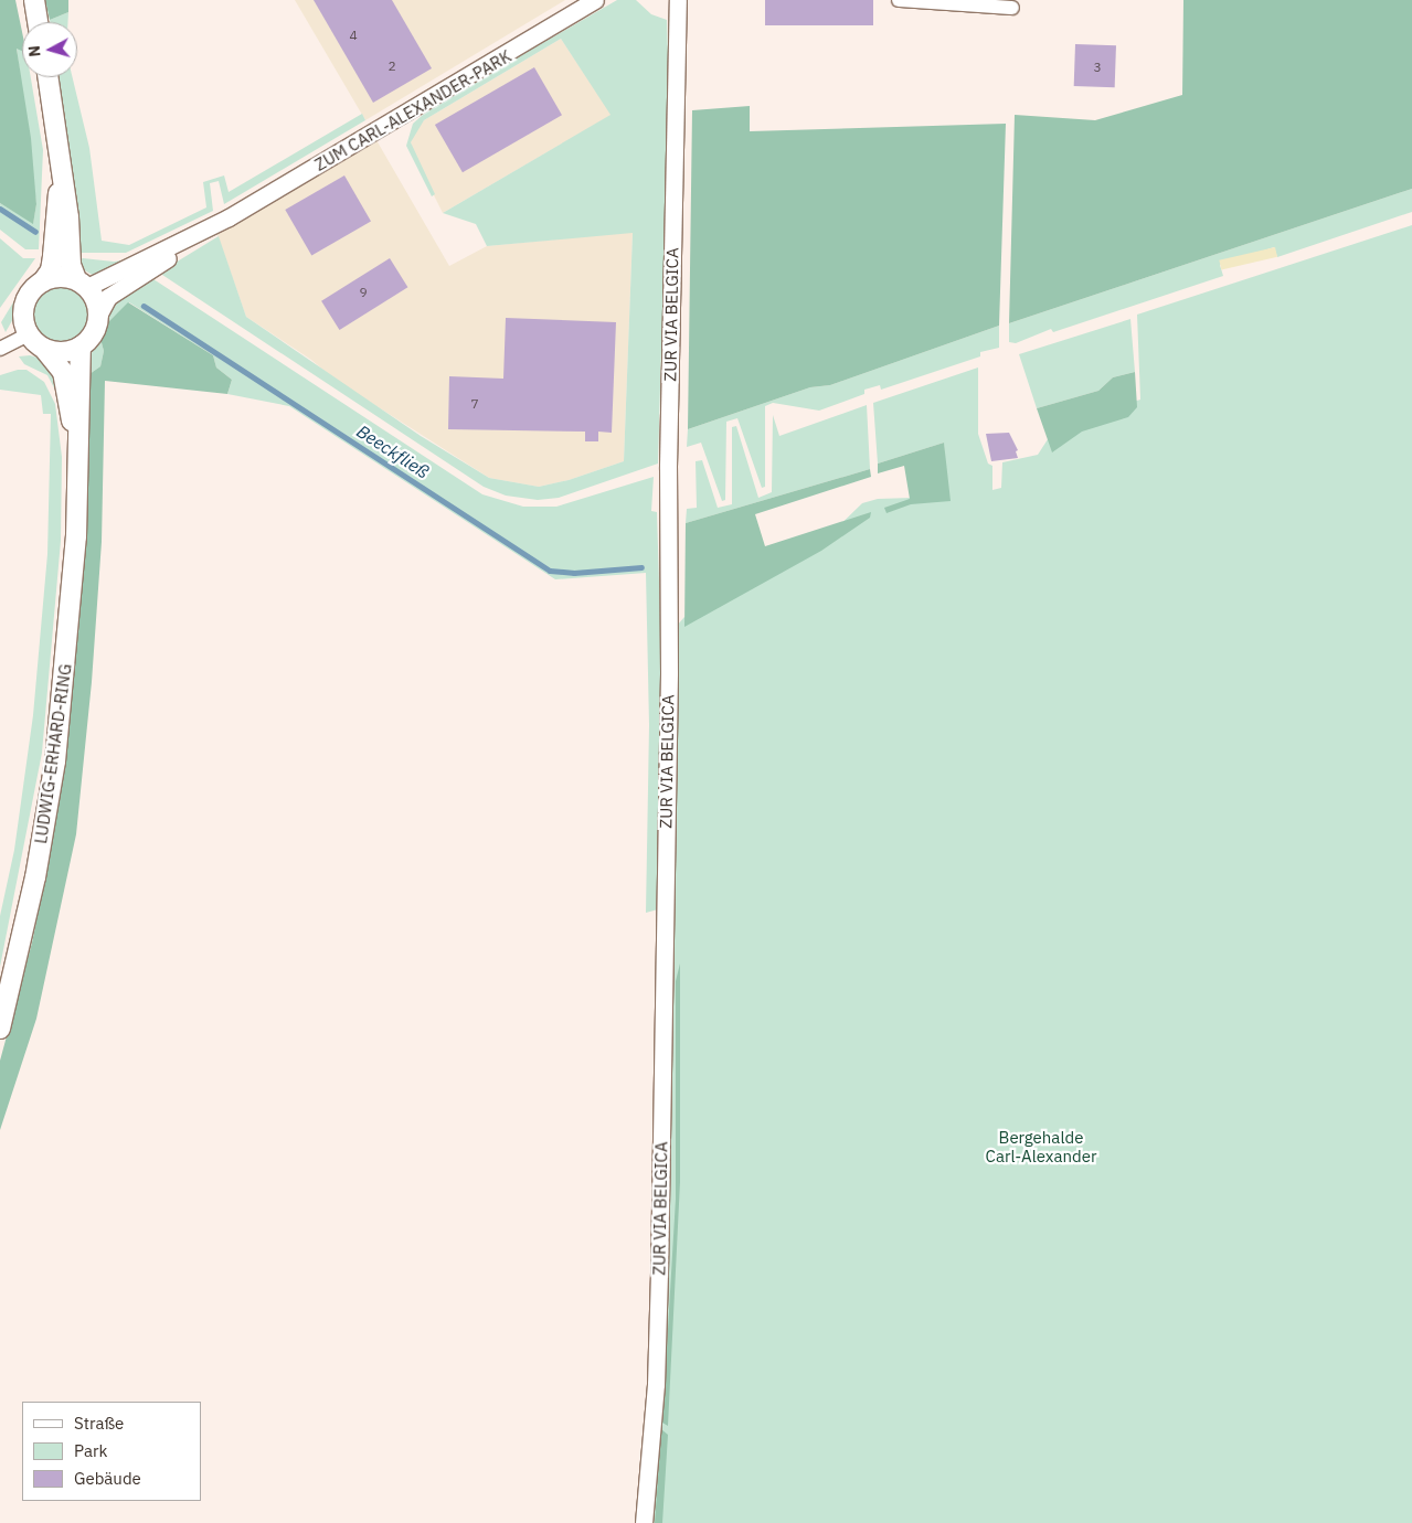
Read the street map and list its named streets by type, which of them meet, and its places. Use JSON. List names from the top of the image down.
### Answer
{
  "streets": {
    "main road": ["LUDWIG-ERHARD-RING"],
    "street": ["ZUM CARL-ALEXANDER-PARK", "ZUR VIA BELGICA"]
  },
  "crossings": [
    ["ZUM CARL-ALEXANDER-PARK", "LUDWIG-ERHARD-RING"]
  ],
  "water": ["Beeckfließ"],
  "parks": ["Bergehalde Carl-Alexander"],
  "house_numbers": [
    "4",
    "2",
    "3",
    "9",
    "7"
  ],
  "legend": ["Straße", "Park", "Gebäude"],
  "north": "left"
}
